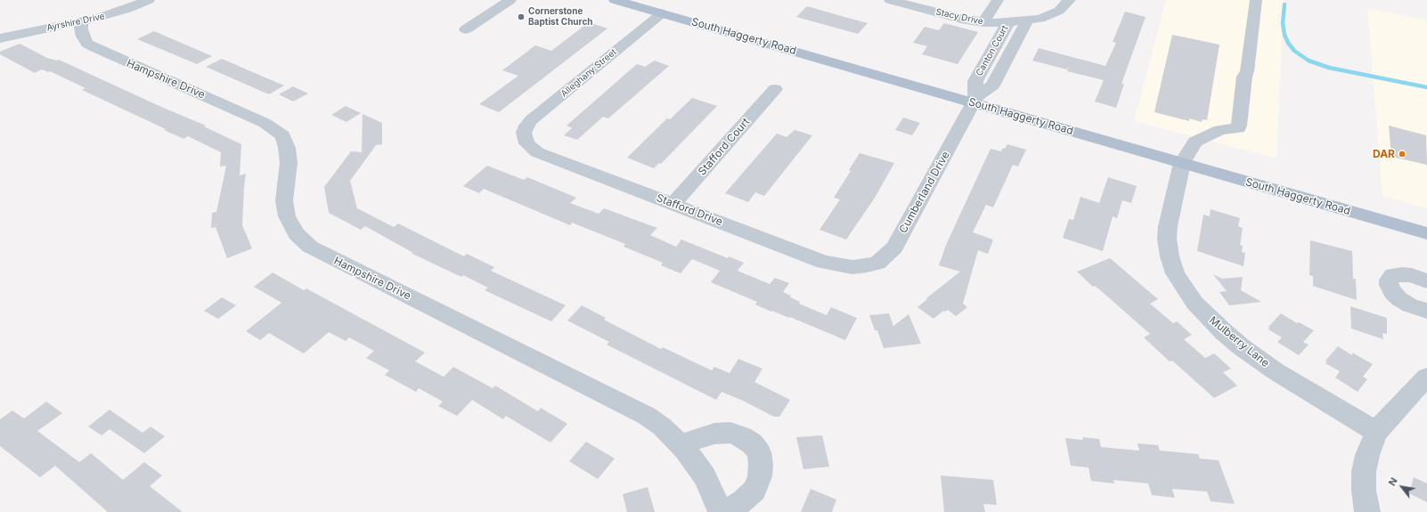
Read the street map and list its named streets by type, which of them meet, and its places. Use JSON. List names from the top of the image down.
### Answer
{
  "streets": {
    "main road": ["South Haggerty Road"],
    "street": [
      "Stacy Drive",
      "Ayrshire Drive",
      "Canton Court",
      "Alleghany Street",
      "Hampshire Drive",
      "Stafford Court",
      "Cumberland Drive",
      "Stafford Drive",
      "Mulberry Lane"
    ]
  },
  "crossings": [
    ["Stacy Drive", "Canton Court"],
    ["Ayrshire Drive", "Hampshire Drive"],
    ["South Haggerty Road", "Canton Court"],
    ["South Haggerty Road", "Alleghany Street"],
    ["South Haggerty Road", "Cumberland Drive"],
    ["South Haggerty Road", "Mulberry Lane"],
    ["Canton Court", "Cumberland Drive"],
    ["Alleghany Street", "Stafford Drive"],
    ["Stafford Court", "Stafford Drive"],
    ["Cumberland Drive", "Stafford Drive"]
  ],
  "places": ["Cornerstone Baptist Church", "DAR"],
  "north": "top left"
}
